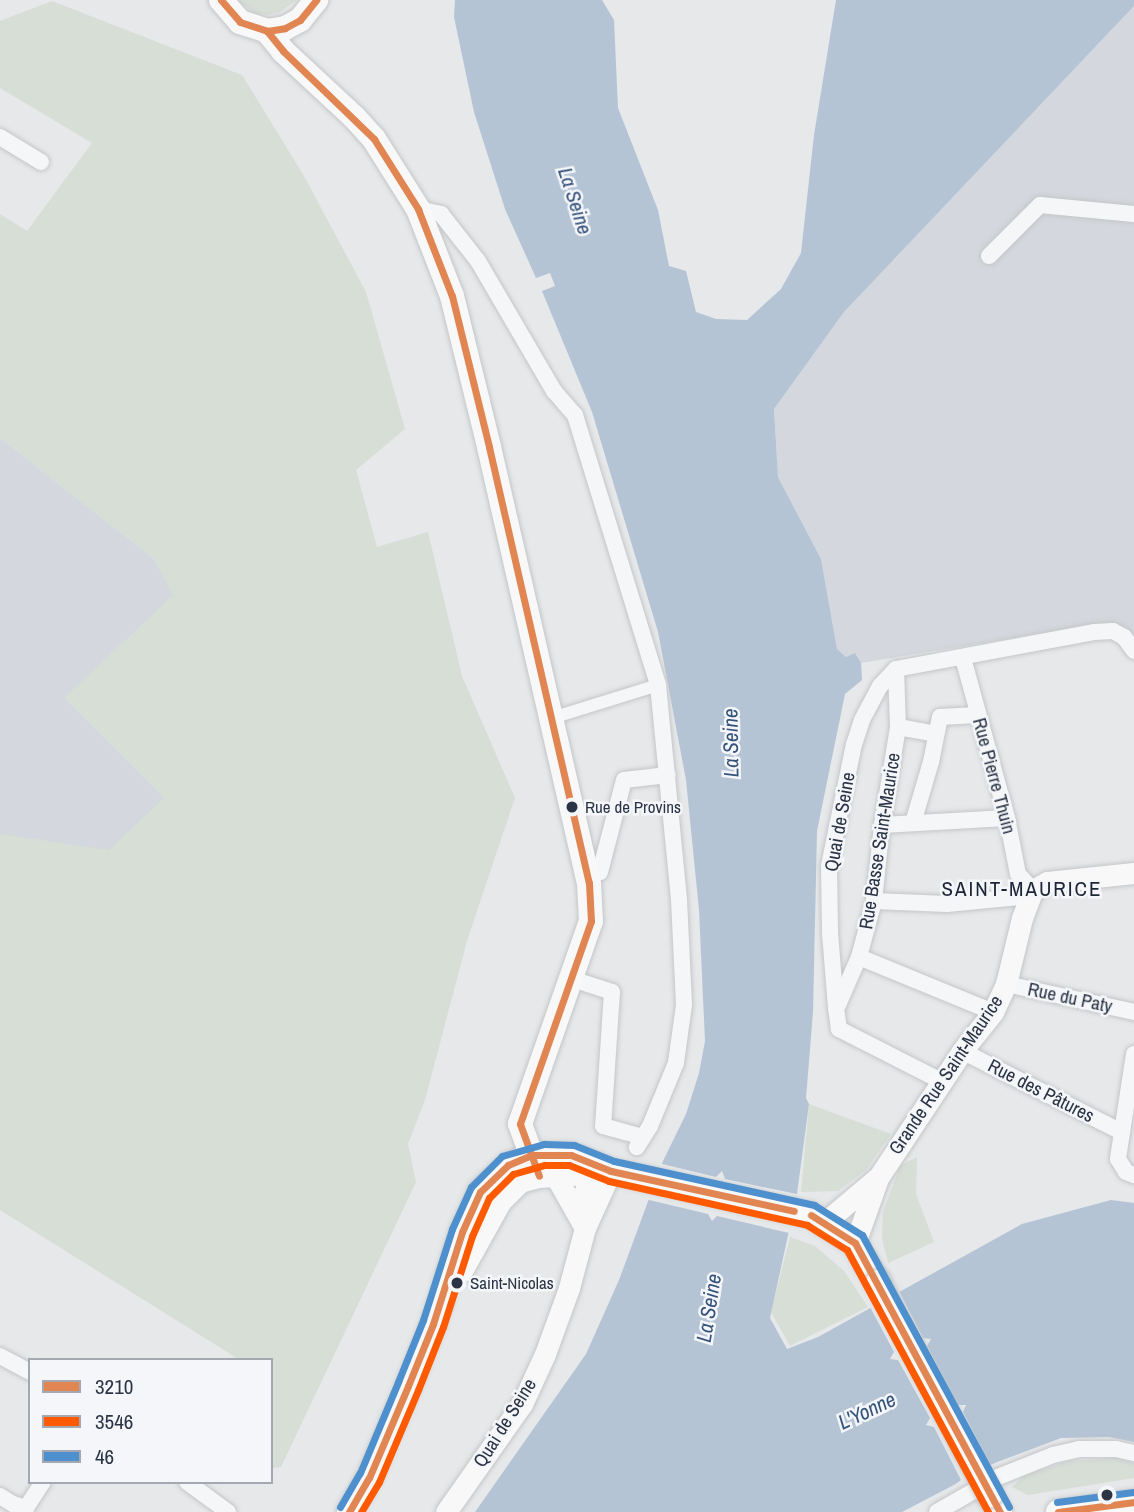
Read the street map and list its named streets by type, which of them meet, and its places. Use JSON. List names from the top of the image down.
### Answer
{
  "streets": {
    "main road": ["Quai de Seine", "Grande Rue Saint-Maurice"],
    "street": [
      "Rue Pierre Thuin",
      "Rue Basse Saint-Maurice",
      "Rue du Paty",
      "Rue des Pâtures"
    ]
  },
  "crossings": [
    ["Rue Pierre Thuin", "Grande Rue Saint-Maurice"],
    ["Quai de Seine", "Rue Basse Saint-Maurice"],
    ["Quai de Seine", "Grande Rue Saint-Maurice"],
    ["Rue du Paty", "Grande Rue Saint-Maurice"],
    ["Grande Rue Saint-Maurice", "Rue des Pâtures"]
  ],
  "districts": ["SAINT-MAURICE"],
  "water": ["La Seine", "L'Yonne"],
  "places": ["Rue de Provins", "Saint-Nicolas"],
  "lines": ["transit line 3210", "transit line 46", "transit line 3546"],
  "legend": ["3210", "3546", "46"]
}
